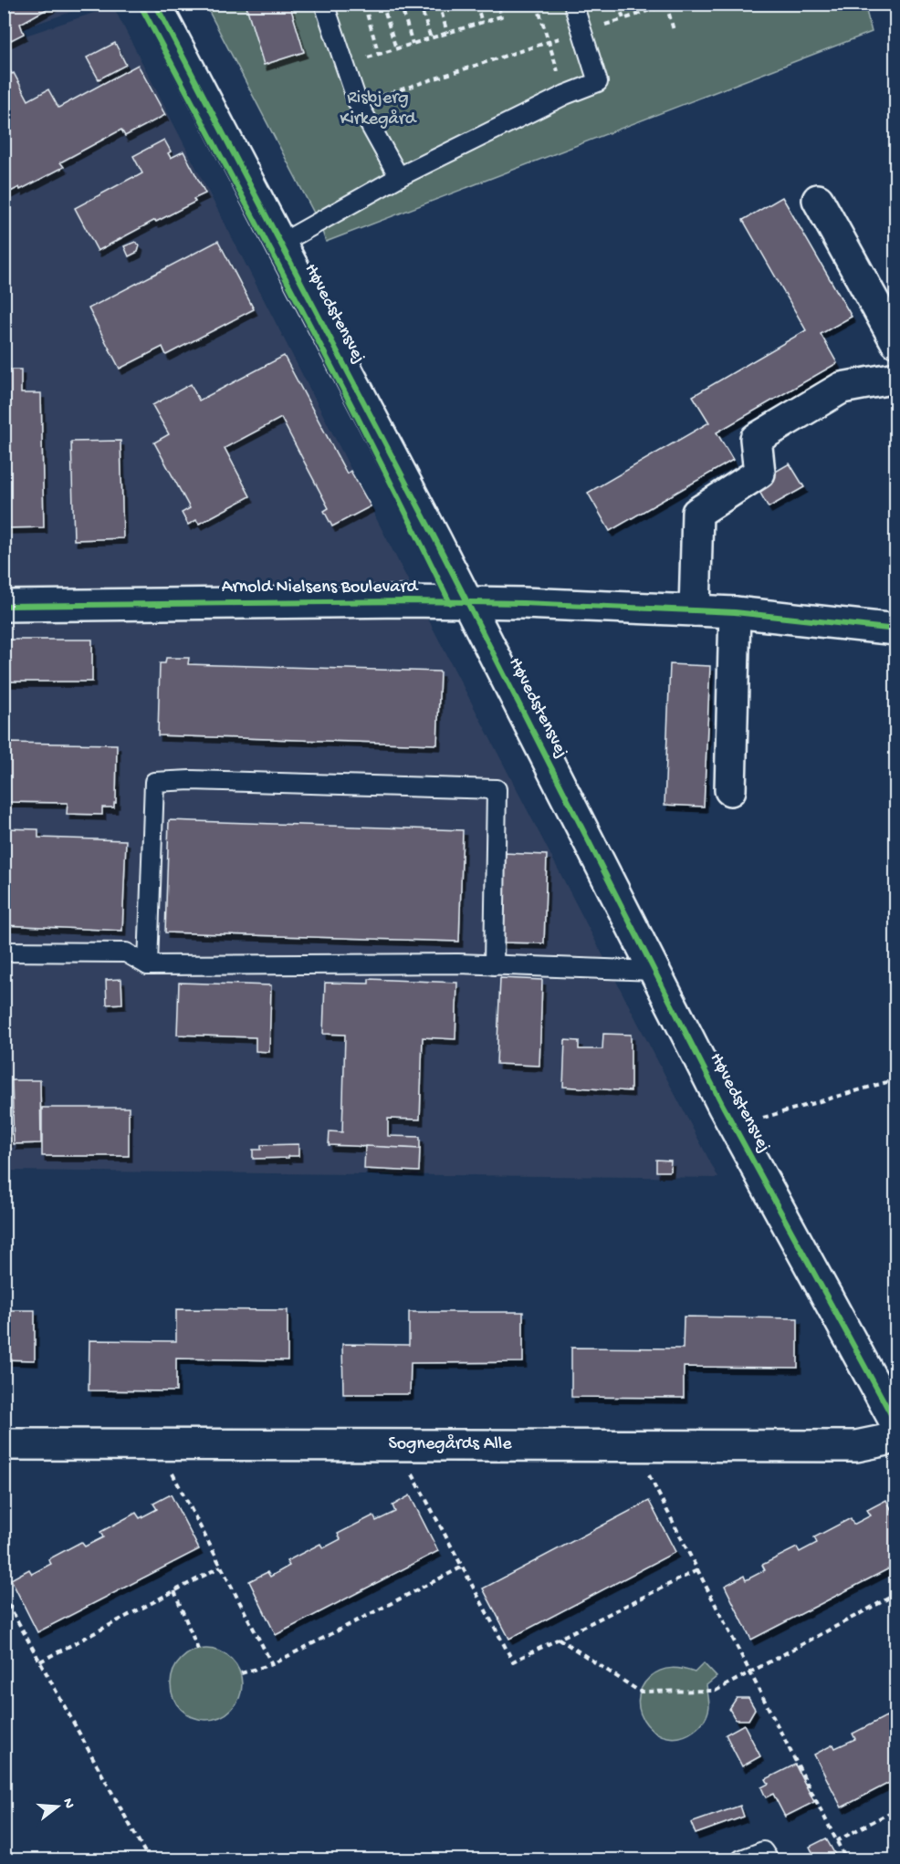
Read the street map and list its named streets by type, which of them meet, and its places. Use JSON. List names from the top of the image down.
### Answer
{
  "streets": {
    "street": ["Høvedstensvej", "Arnold Nielsens Boulevard", "Sognegårds Alle"]
  },
  "crossings": [
    ["Høvedstensvej", "Arnold Nielsens Boulevard"]
  ],
  "parks": ["Risbjerg Kirkegård"],
  "north": "right"
}
